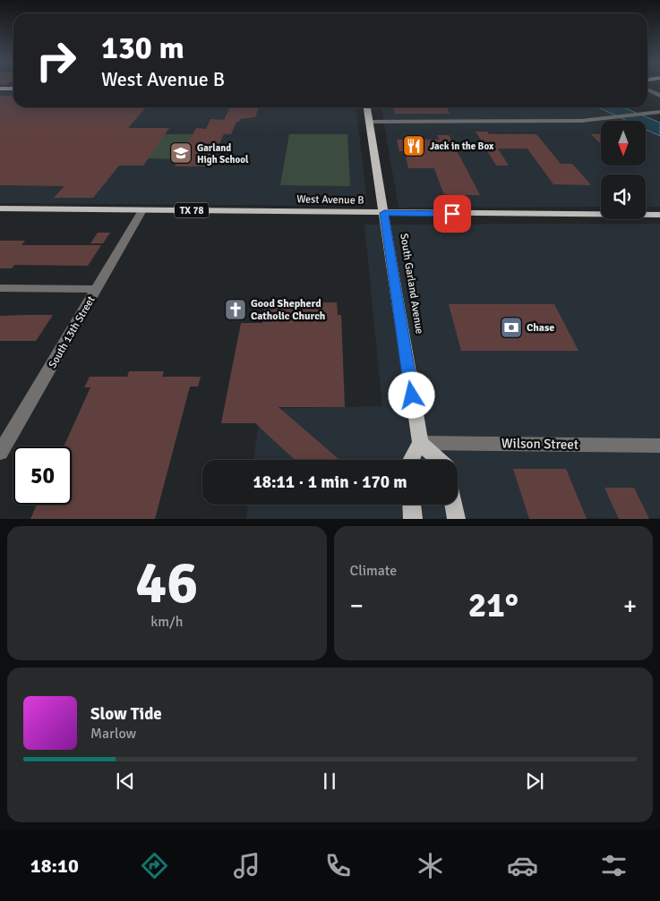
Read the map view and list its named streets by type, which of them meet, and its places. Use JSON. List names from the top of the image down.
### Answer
{
  "streets": {
    "main road": ["West Avenue B", "TX 78", "South Garland Avenue"],
    "street": ["South 13th Street", "Wilson Street"]
  },
  "crossings": [
    ["West Avenue B", "South Garland Avenue"],
    ["West Avenue B", "South 13th Street"],
    ["South Garland Avenue", "Wilson Street"]
  ],
  "places": {
    "restaurant": ["Jack in the Box"],
    "school or university": ["Garland High School"],
    "church": ["Good Shepherd Catholic Church"],
    "bank": ["Chase"]
  },
  "north": "bottom",
  "page": {
    "turn": ["130 m", "West Avenue B"],
    "limit": "50",
    "trip": "18:11 · 1 min · 170 m",
    "tile": [
      ["46", "km/h"],
      "Climate"
    ],
    "heat": ["−", "21°", "+"],
    "song": ["Slow Tide", "Marlow"],
    "tabs": "18:10"
  }
}
